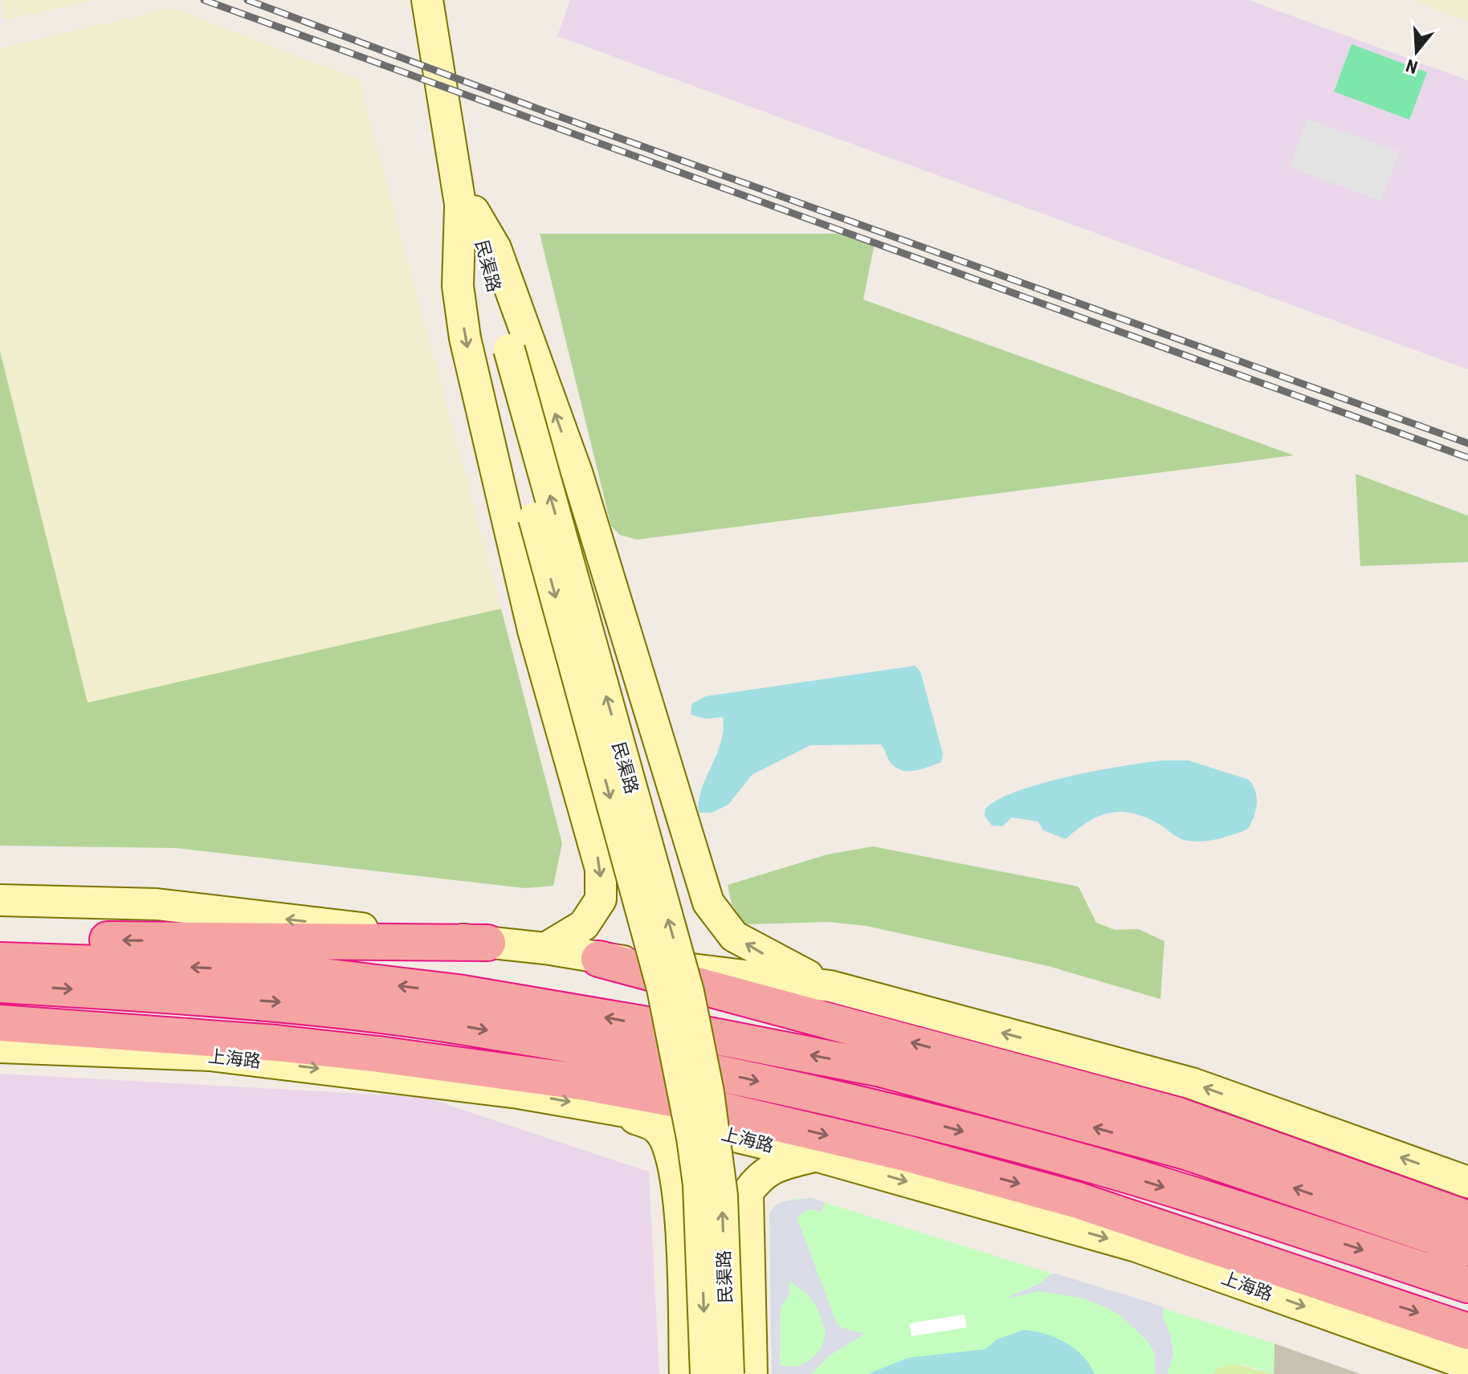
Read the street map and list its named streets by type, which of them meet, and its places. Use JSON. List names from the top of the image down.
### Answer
{
  "streets": {
    "main road": ["民渠路", "上海路"]
  },
  "north": "bottom"
}
